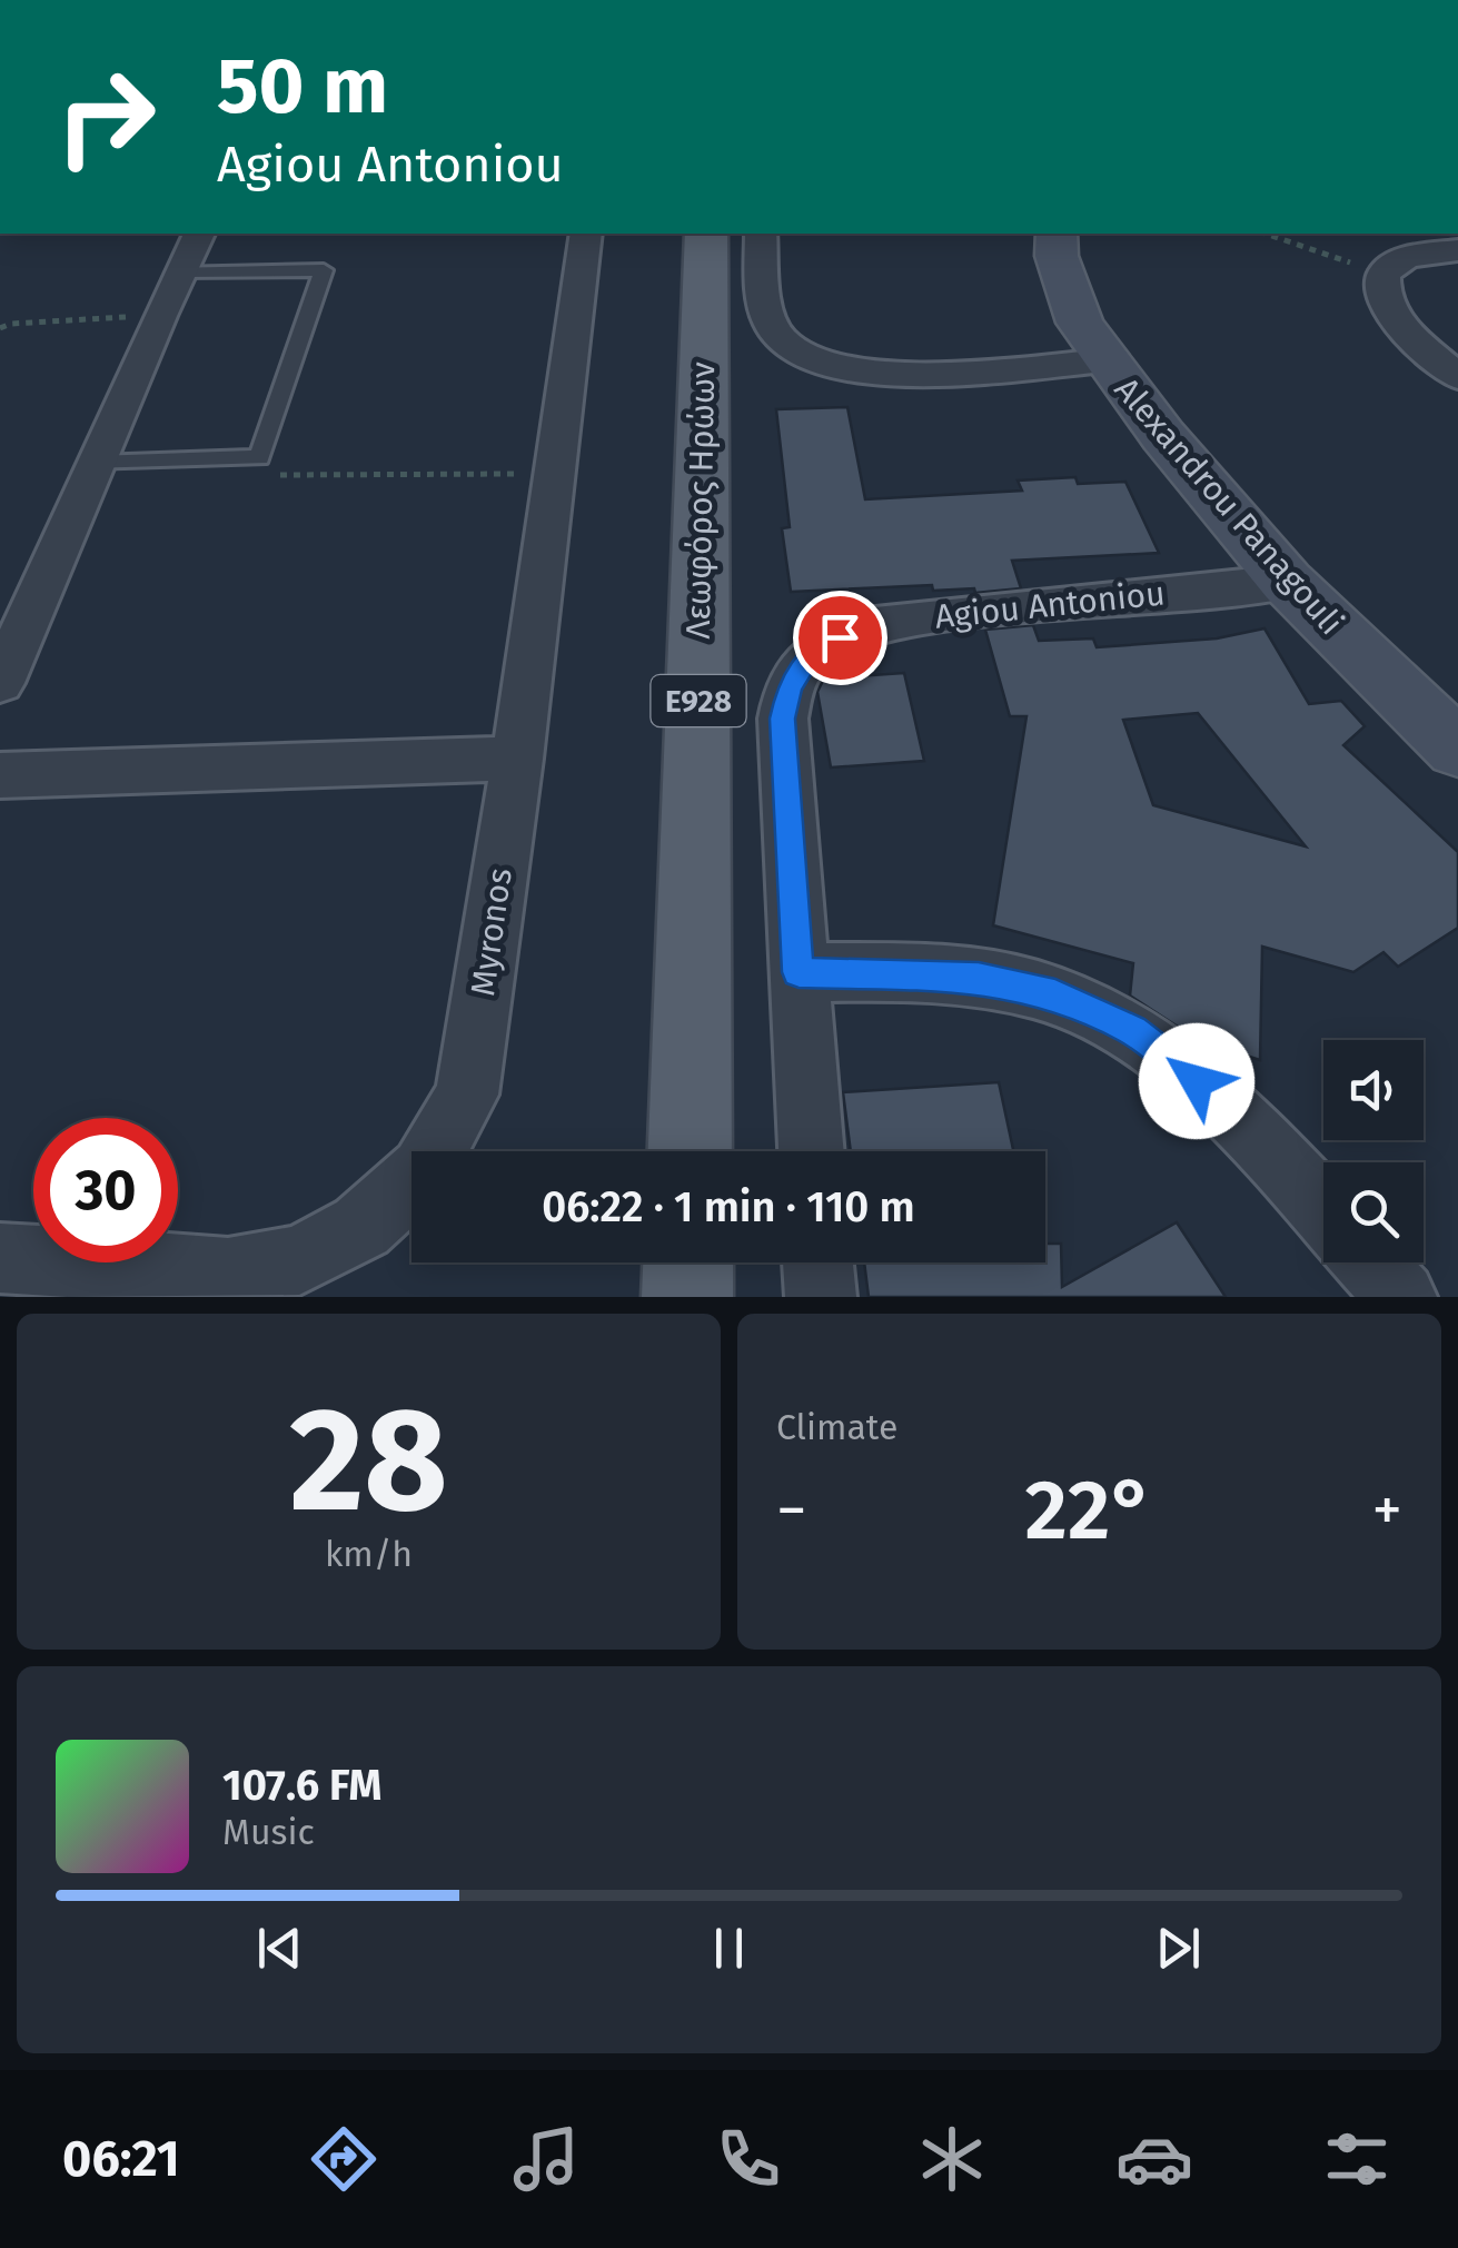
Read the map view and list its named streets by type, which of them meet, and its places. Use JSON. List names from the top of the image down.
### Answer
{
  "streets": {
    "main road": ["Λεωφόρος Ηρώων", "E928"],
    "street": ["Alexandrou Panagouli", "Agiou Antoniou", "Myronos"]
  },
  "crossings": [
    ["Alexandrou Panagouli", "Agiou Antoniou"]
  ],
  "page": {
    "turn": ["50 m", "Agiou Antoniou"],
    "limit": "30",
    "trip": "06:22 · 1 min · 110 m",
    "tile": [
      ["28", "km/h"],
      "Climate"
    ],
    "heat": ["−", "22°", "+"],
    "song": ["107.6 FM", "Music"],
    "tabs": "06:21"
  }
}
